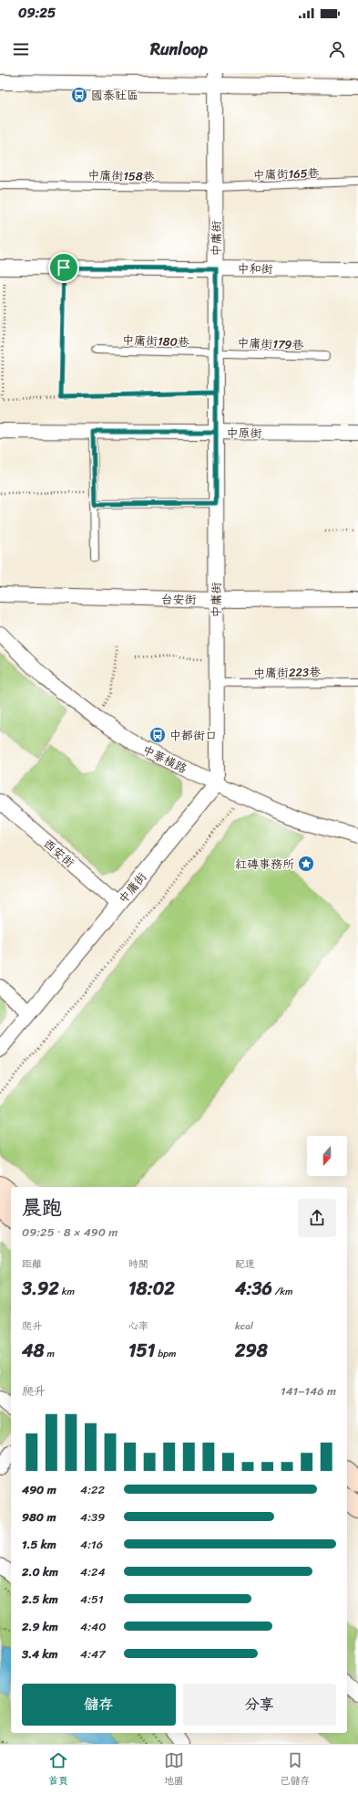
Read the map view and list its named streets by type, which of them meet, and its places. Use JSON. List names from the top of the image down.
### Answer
{
  "streets": {
    "street": [
      "中庸街",
      "中和街",
      "中原街",
      "台安街",
      "中華橫路",
      "西安街"
    ],
    "lane": [
      "中庸街165巷",
      "中庸街158巷",
      "中庸街180巷",
      "中庸街179巷",
      "中庸街223巷"
    ]
  },
  "crossings": [
    ["中庸街165巷", "中庸街158巷"],
    ["中庸街165巷", "中庸街"],
    ["中庸街158巷", "中庸街"],
    ["中庸街", "中和街"],
    ["中庸街", "中庸街180巷"],
    ["中庸街", "中庸街179巷"],
    ["中庸街", "中原街"],
    ["中庸街", "台安街"],
    ["中庸街", "中庸街223巷"],
    ["中庸街", "中華橫路"],
    ["中庸街", "西安街"],
    ["中庸街180巷", "中庸街179巷"]
  ],
  "places": {
    "bus stop": ["國泰社區", "中都街口"],
    "place": ["紅磚事務所"]
  },
  "north": "bottom",
  "page": {
    "status": "09:25",
    "header": "Runloop",
    "heading": ["晨跑", "09:25 · 8 × 490 m"],
    "stats": [
      ["距離", "3.92 km"],
      ["時間", "18:02"],
      ["配速", "4:36 /km"],
      ["爬升", "48 m"],
      ["心率", "151 bpm"],
      ["kcal", "298"]
    ],
    "chart": ["爬升", "141–146 m"],
    "list": [
      {
        "name": "490 m",
        "note": "4:22"
      },
      {
        "name": "980 m",
        "note": "4:39"
      },
      {
        "name": "1.5 km",
        "note": "4:16"
      },
      {
        "name": "2.0 km",
        "note": "4:24"
      },
      {
        "name": "2.5 km",
        "note": "4:51"
      },
      {
        "name": "2.9 km",
        "note": "4:40"
      },
      {
        "name": "3.4 km",
        "note": "4:47"
      }
    ],
    "buttons": ["儲存", "分享"],
    "tabs": ["首頁", "地圖", "已儲存"]
  }
}
